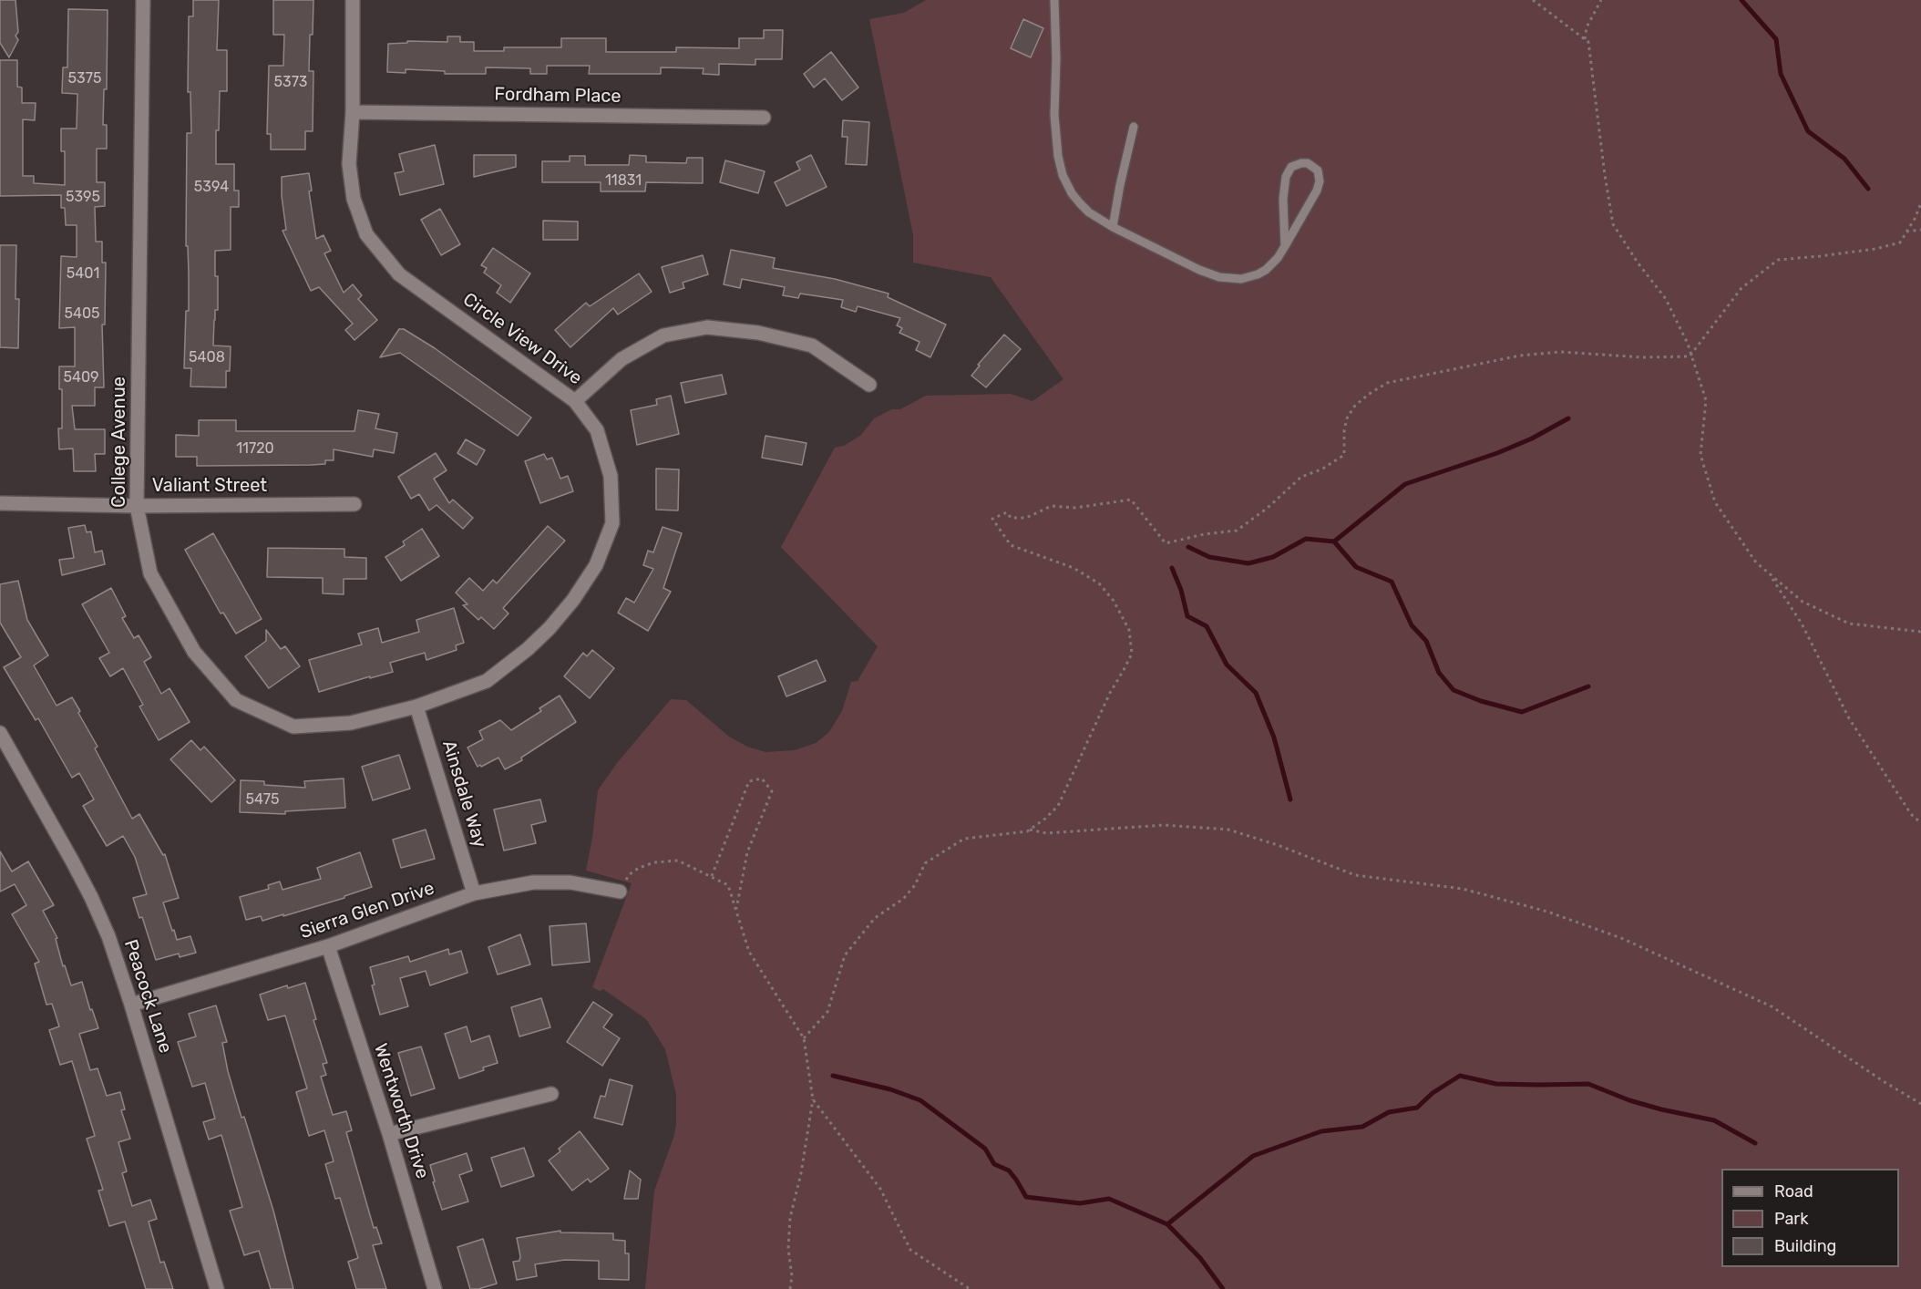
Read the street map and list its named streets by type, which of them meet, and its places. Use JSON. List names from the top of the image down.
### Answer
{
  "streets": {
    "street": [
      "Fordham Place",
      "Circle View Drive",
      "College Avenue",
      "Valiant Street",
      "Ainsdale Way",
      "Sierra Glen Drive",
      "Peacock Lane",
      "Wentworth Drive"
    ]
  },
  "crossings": [
    ["Fordham Place", "Circle View Drive"],
    ["Circle View Drive", "College Avenue"],
    ["Circle View Drive", "Ainsdale Way"],
    ["College Avenue", "Valiant Street"],
    ["College Avenue", "Ainsdale Way"],
    ["Ainsdale Way", "Sierra Glen Drive"],
    ["Sierra Glen Drive", "Peacock Lane"],
    ["Sierra Glen Drive", "Wentworth Drive"]
  ],
  "house_numbers": [
    "5375",
    "5373",
    "11831",
    "5394",
    "5395",
    "5401",
    "5405",
    "5408",
    "5409",
    "11720",
    "5475"
  ],
  "legend": ["Road", "Park", "Building"]
}
